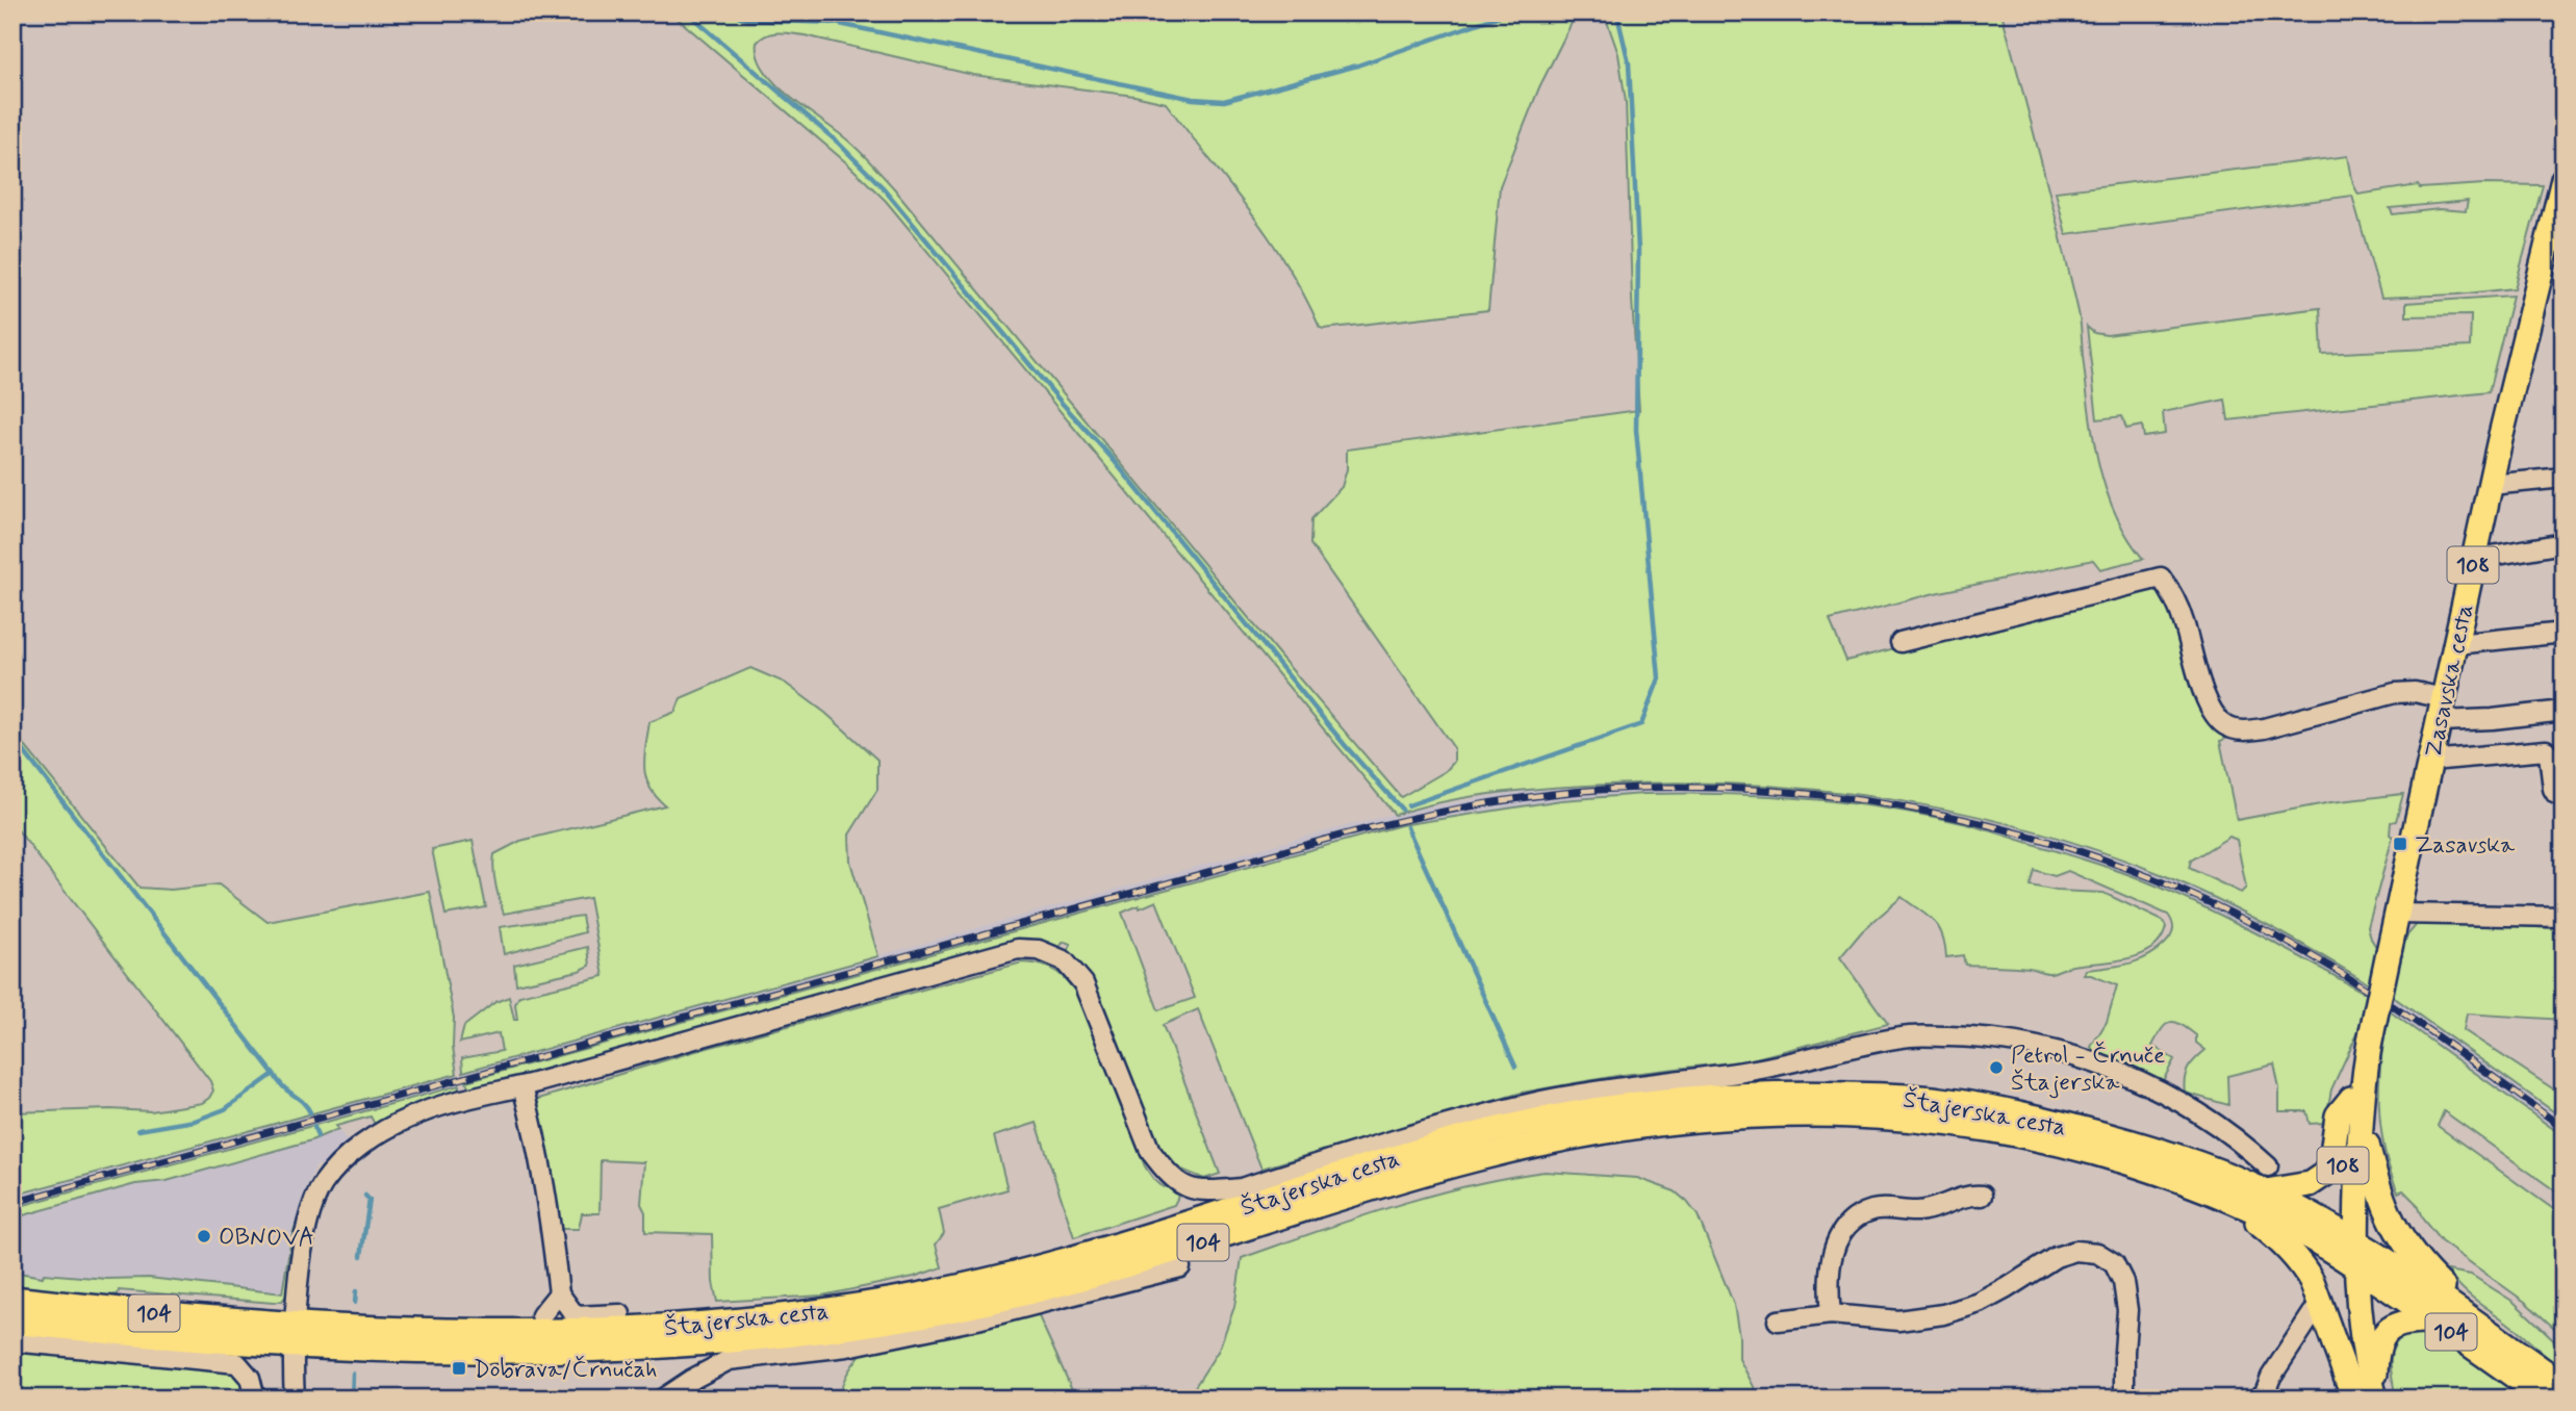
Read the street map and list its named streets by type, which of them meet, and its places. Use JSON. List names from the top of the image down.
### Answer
{
  "streets": {
    "main road": [
      "108",
      "Zasavska cesta",
      "Štajerska cesta",
      "104"
    ]
  },
  "crossings": [
    ["Zasavska cesta", "Štajerska cesta"]
  ],
  "places": {
    "transit": ["Zasavska", "Dobrava/Črnučah"],
    "other": ["Petrol - Črnuče Štajerska", "OBNOVA"]
  }
}
